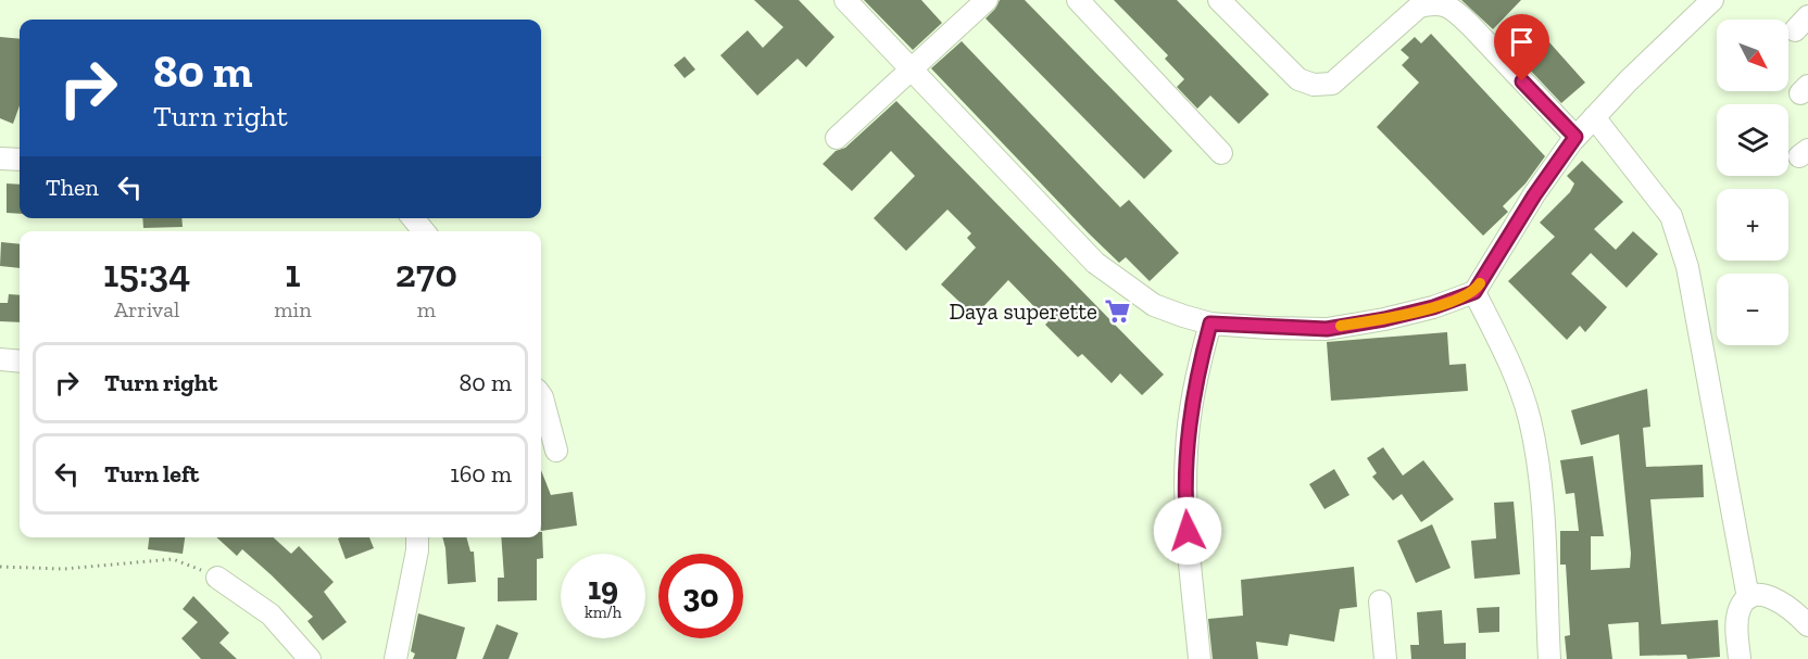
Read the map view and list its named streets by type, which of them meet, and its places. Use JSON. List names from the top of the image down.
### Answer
{
  "places": {
    "supermarket": ["Daya superette"]
  },
  "north": "bottom right",
  "page": {
    "map_buttons": ["+", "−"],
    "turn": ["80 m", "Turn right"],
    "then": "Then",
    "eta": [
      "15:34",
      "Arrival",
      "1",
      "min",
      "270",
      "m"
    ],
    "list": [
      {
        "name": "Turn right",
        "value": "80 m"
      },
      {
        "name": "Turn left",
        "value": "160 m"
      }
    ],
    "speed": "19 km/h",
    "limit": "30"
  }
}
